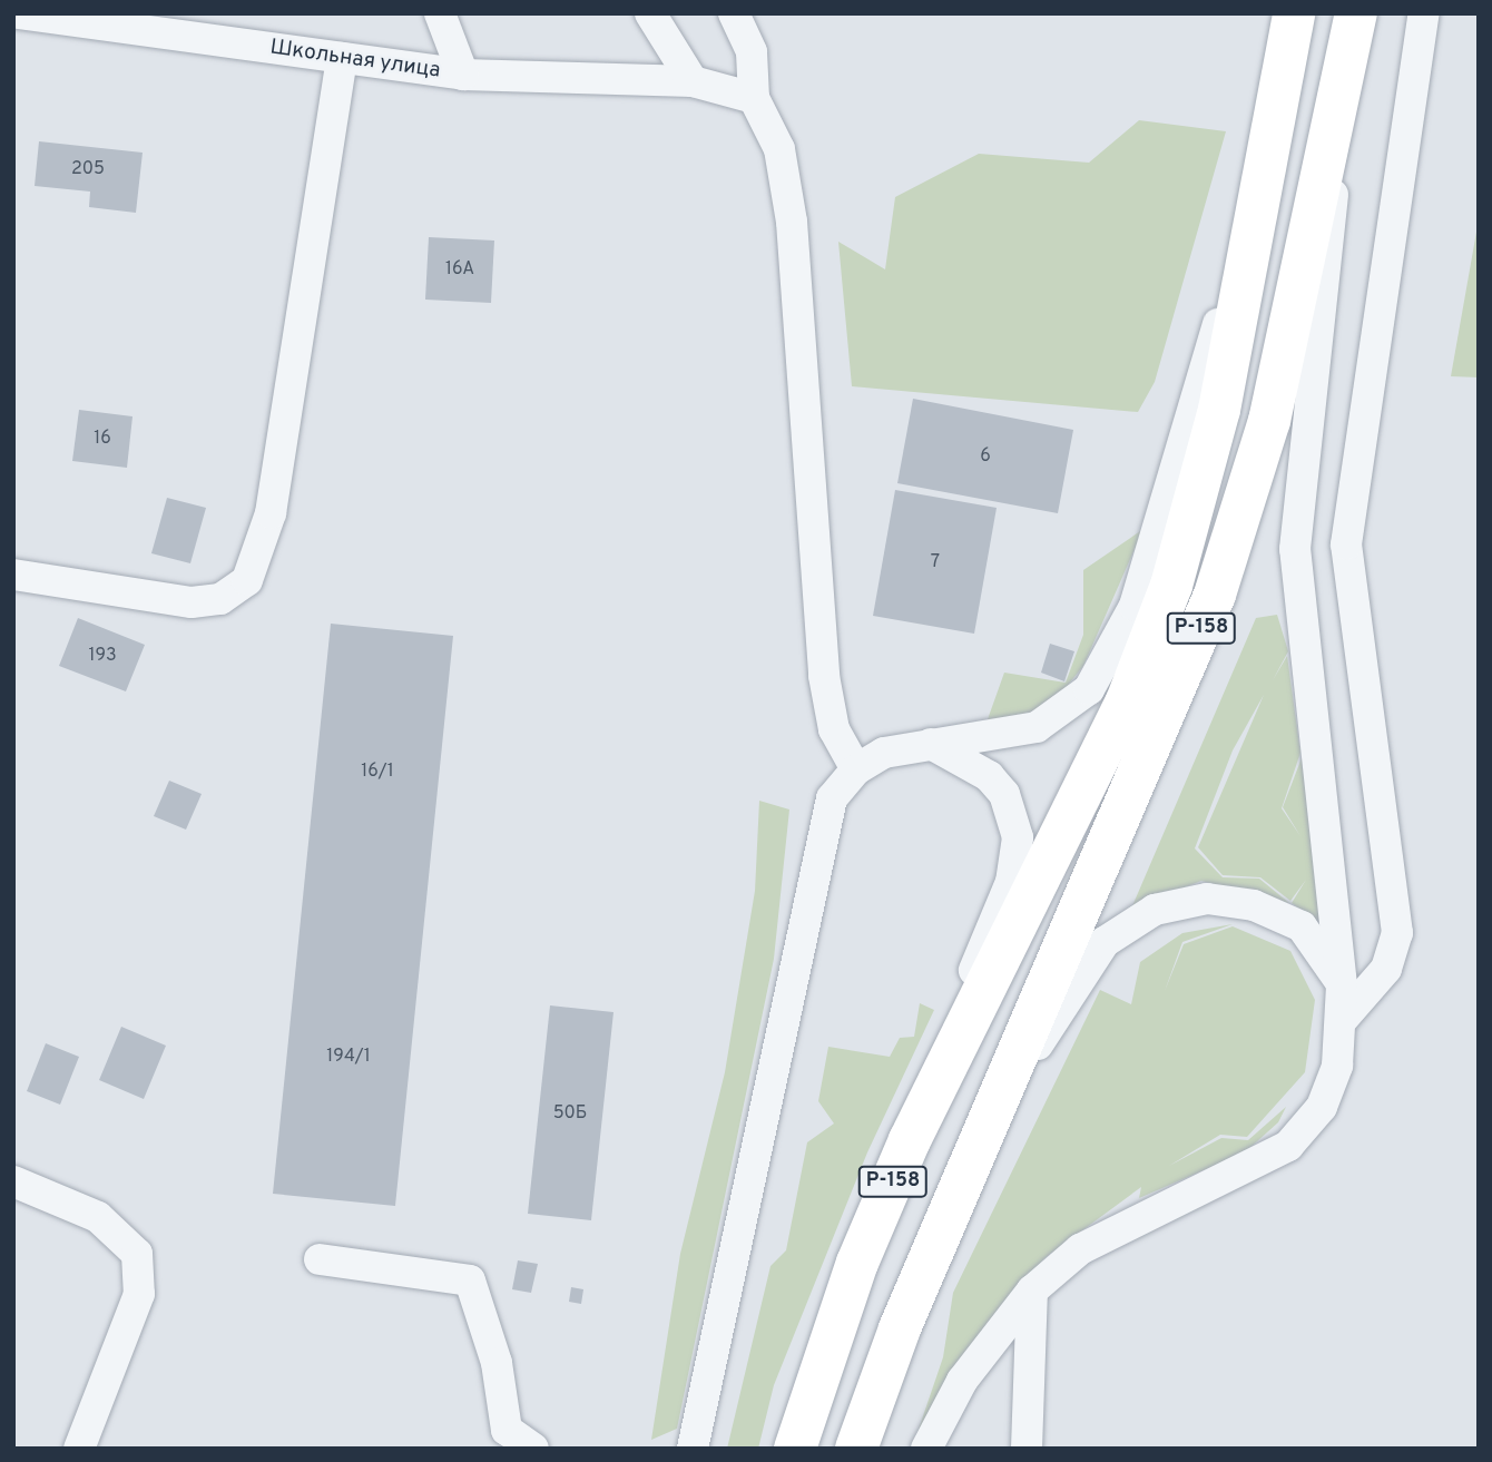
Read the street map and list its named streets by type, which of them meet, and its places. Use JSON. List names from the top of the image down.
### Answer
{
  "streets": {
    "highway": ["Р-158"],
    "street": ["Школьная улица"]
  },
  "house_numbers": [
    "205",
    "16А",
    "16",
    "6",
    "7",
    "193",
    "16/1",
    "194/1",
    "50Б"
  ]
}
